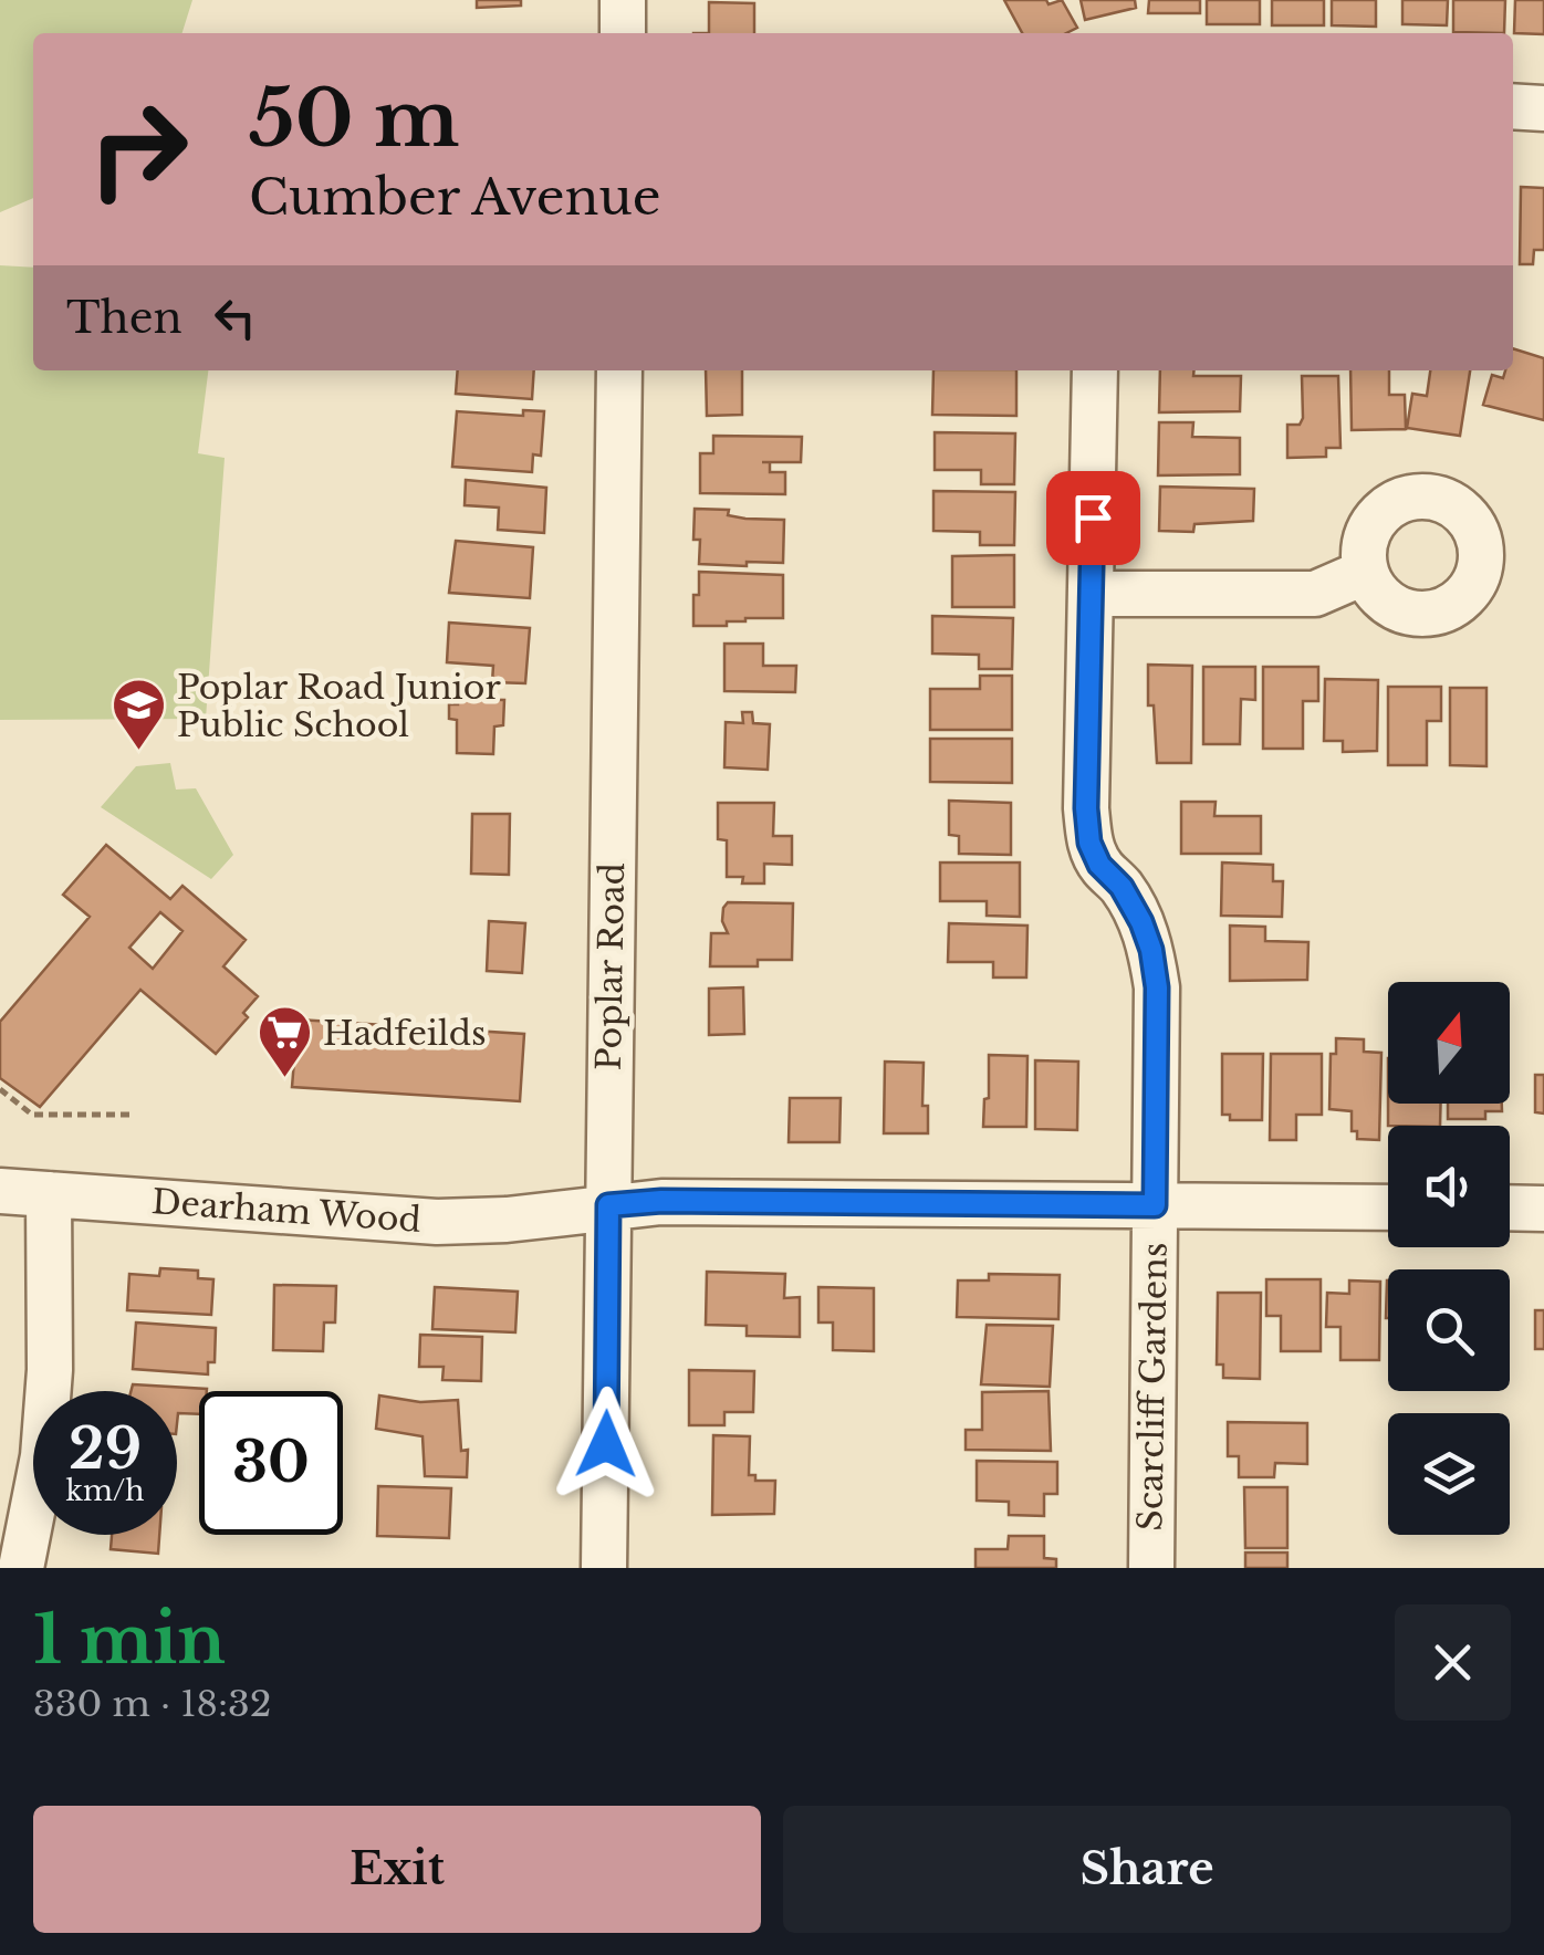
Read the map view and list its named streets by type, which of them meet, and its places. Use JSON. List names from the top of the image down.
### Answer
{
  "streets": {
    "street": ["Poplar Road", "Dearham Wood", "Scarcliff Gardens"]
  },
  "crossings": [
    ["Poplar Road", "Dearham Wood"],
    ["Dearham Wood", "Scarcliff Gardens"]
  ],
  "places": {
    "school or university": ["Poplar Road Junior Public School"],
    "supermarket": ["Hadfeilds"]
  },
  "north": "top",
  "page": {
    "turn": ["50 m", "Cumber Avenue"],
    "then": "Then",
    "speed": "29 km/h",
    "limit": "30",
    "heading": ["1 min", "330 m · 18:32"],
    "buttons": ["Exit", "Share"]
  }
}
